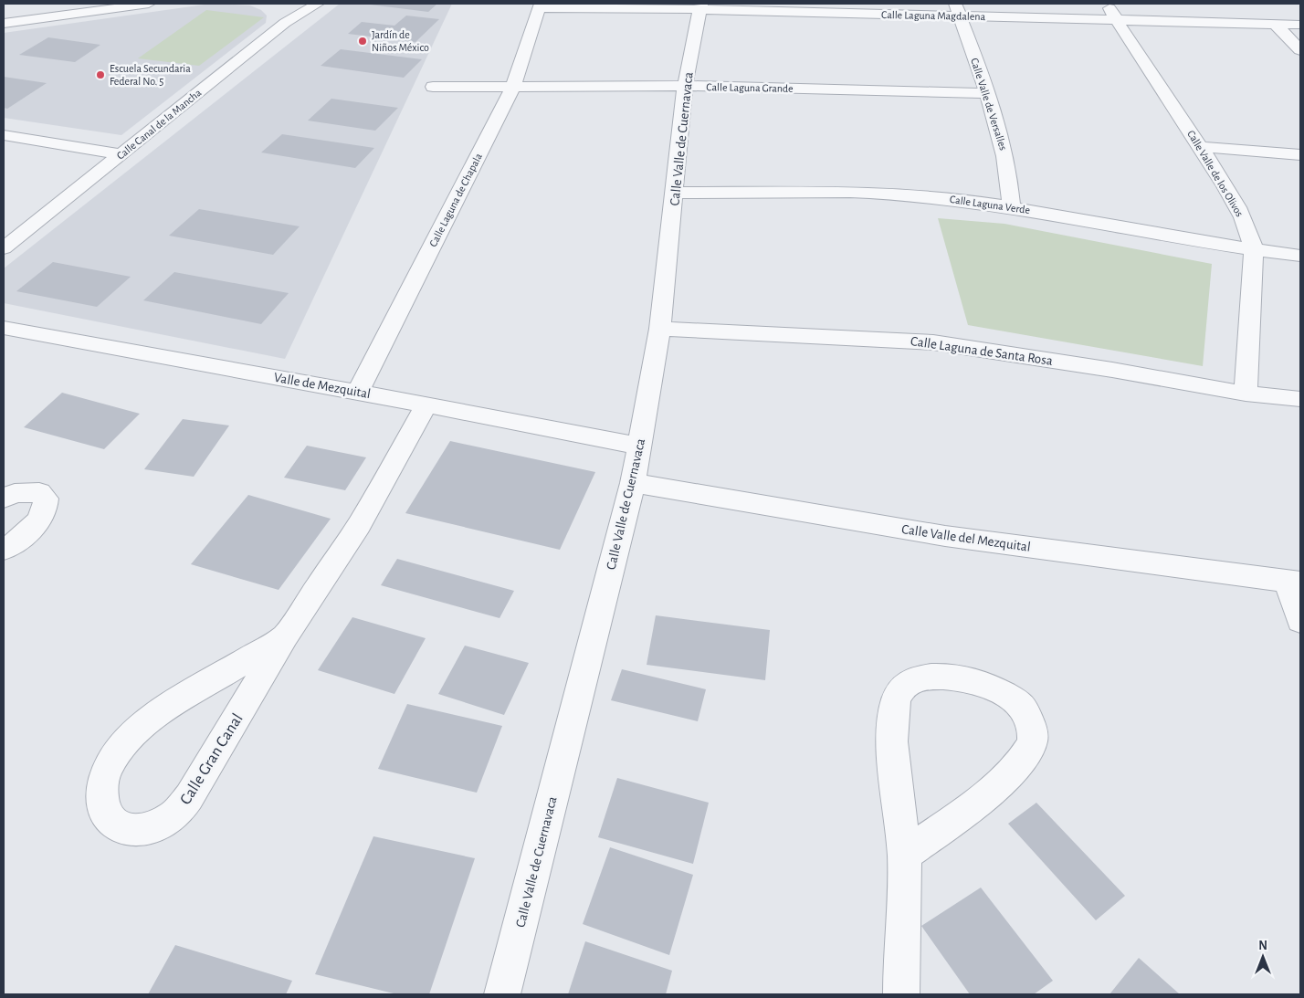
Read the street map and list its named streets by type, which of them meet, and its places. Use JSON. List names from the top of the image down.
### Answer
{
  "streets": {
    "street": [
      "Calle Laguna Magdalena",
      "Calle Laguna Grande",
      "Calle Valle de Versalles",
      "Calle Canal de la Mancha",
      "Calle Valle de Cuernavaca",
      "Calle Valle de los Olivos",
      "Calle Laguna de Chapala",
      "Calle Laguna Verde",
      "Calle Laguna de Santa Rosa",
      "Valle de Mezquital",
      "Calle Valle del Mezquital",
      "Calle Gran Canal"
    ]
  },
  "crossings": [
    ["Calle Laguna Magdalena", "Calle Valle de Versalles"],
    ["Calle Laguna Magdalena", "Calle Valle de Cuernavaca"],
    ["Calle Laguna Magdalena", "Calle Valle de los Olivos"],
    ["Calle Laguna Magdalena", "Calle Laguna de Chapala"],
    ["Calle Laguna Grande", "Calle Valle de Versalles"],
    ["Calle Laguna Grande", "Calle Valle de Cuernavaca"],
    ["Calle Laguna Grande", "Calle Laguna de Chapala"],
    ["Calle Valle de Versalles", "Calle Laguna Verde"],
    ["Calle Valle de Cuernavaca", "Calle Laguna Verde"],
    ["Calle Valle de Cuernavaca", "Calle Laguna de Santa Rosa"],
    ["Calle Valle de Cuernavaca", "Valle de Mezquital"],
    ["Calle Valle de Cuernavaca", "Calle Valle del Mezquital"],
    ["Calle Valle de los Olivos", "Calle Laguna Verde"],
    ["Calle Valle de los Olivos", "Calle Laguna de Santa Rosa"],
    ["Calle Laguna de Chapala", "Valle de Mezquital"],
    ["Valle de Mezquital", "Calle Gran Canal"]
  ],
  "places": ["Jardín de Niños México", "Escuela Secundaria Federal No. 5"],
  "north": "top"
}
